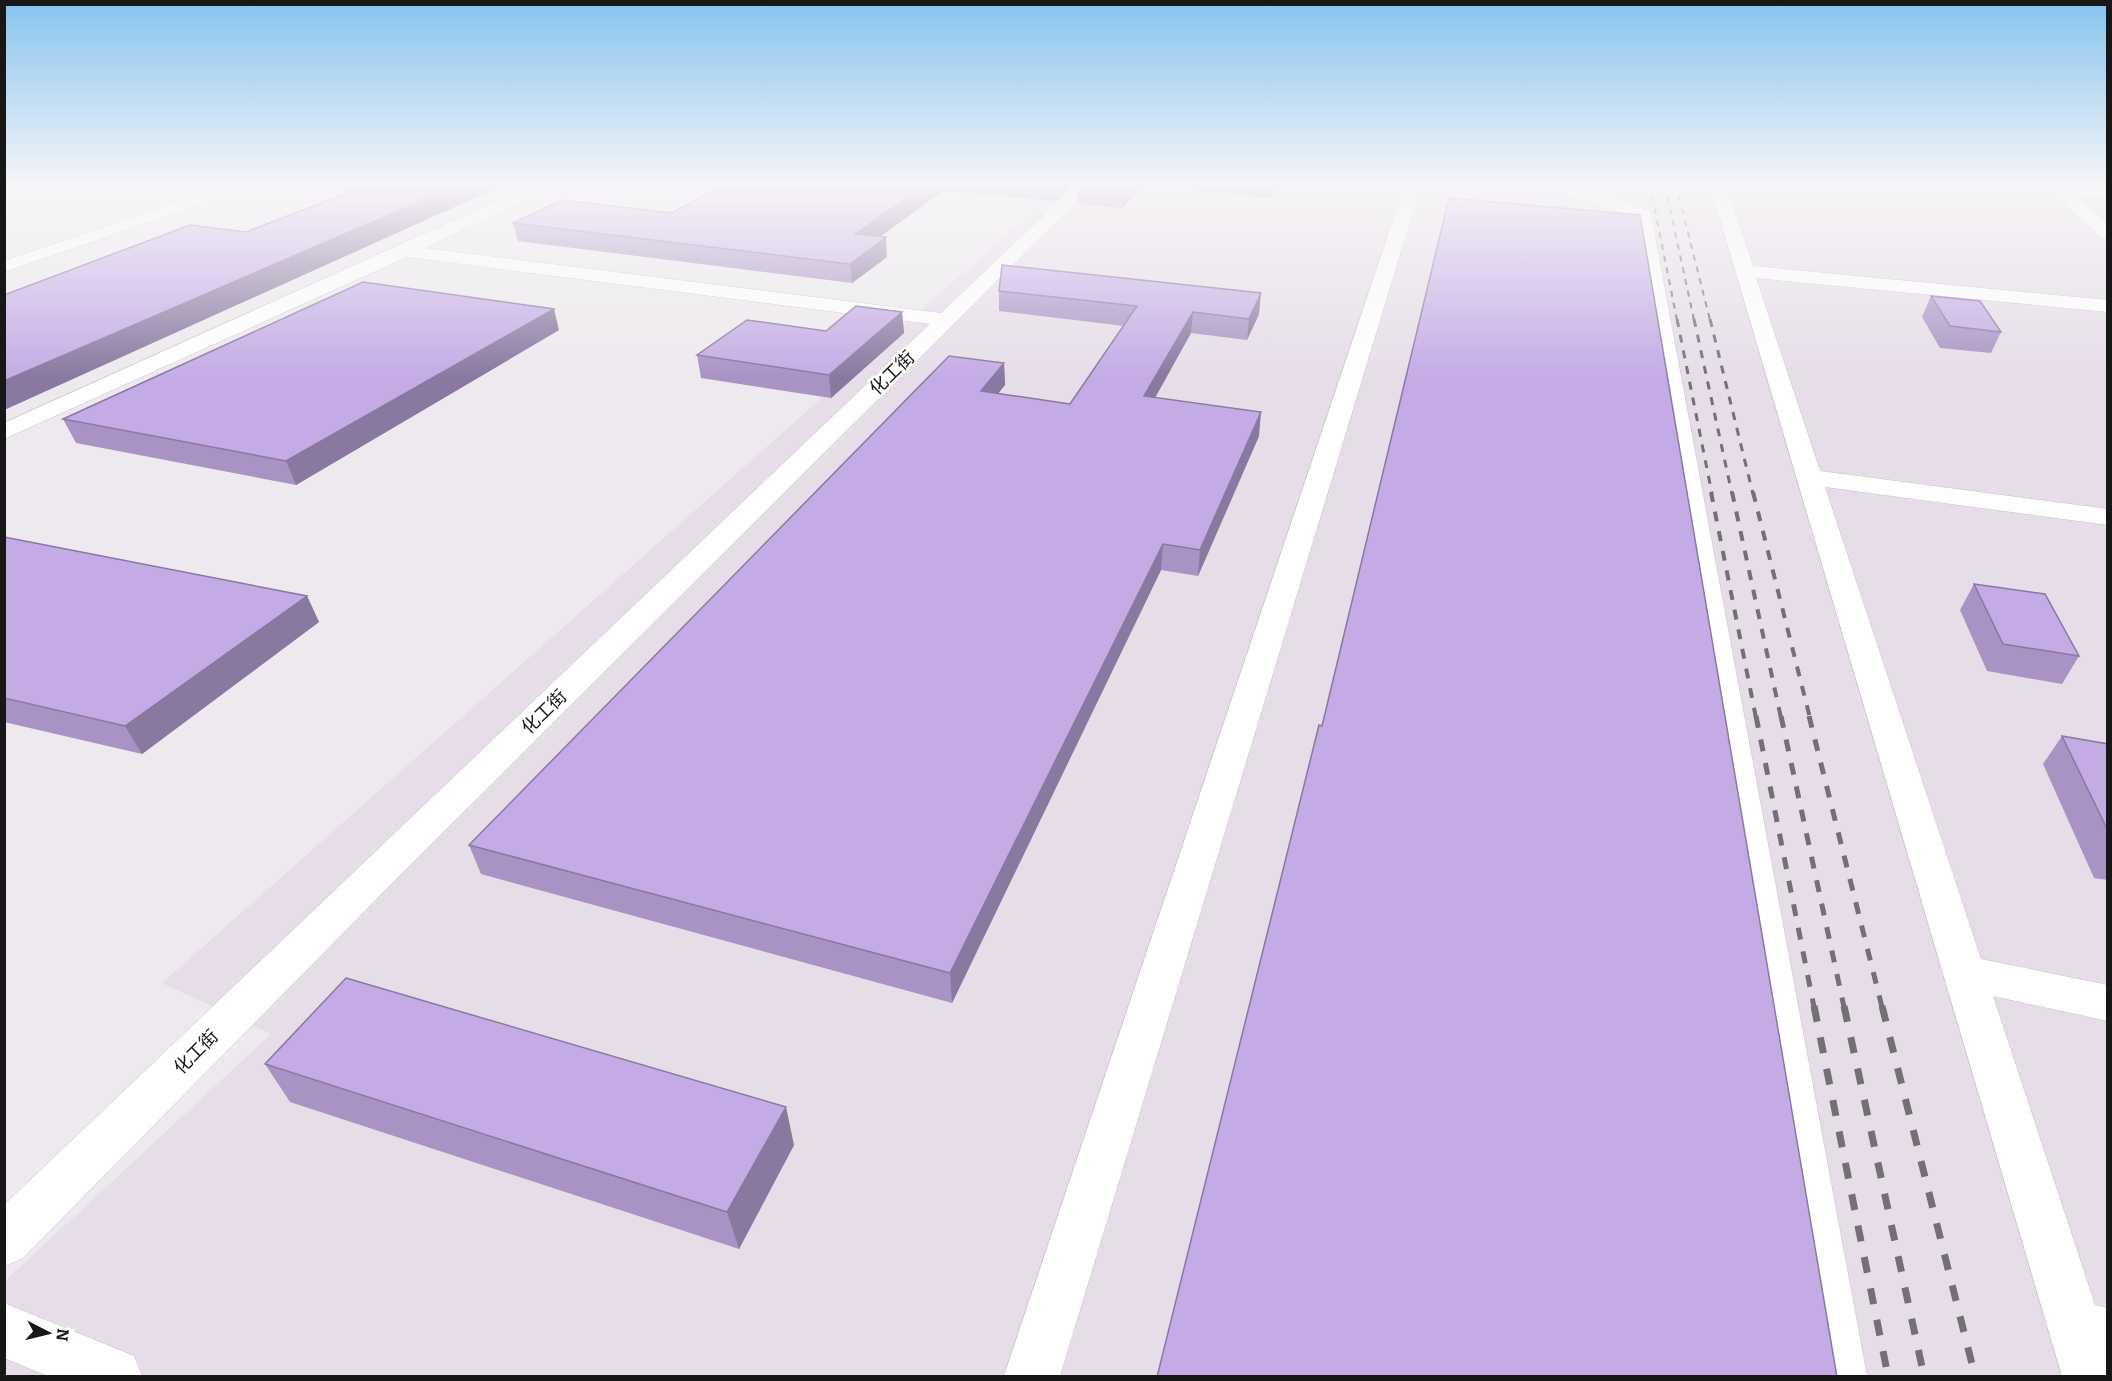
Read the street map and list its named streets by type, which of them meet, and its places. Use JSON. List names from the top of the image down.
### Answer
{
  "streets": {
    "street": ["化工街"]
  },
  "north": "right"
}
